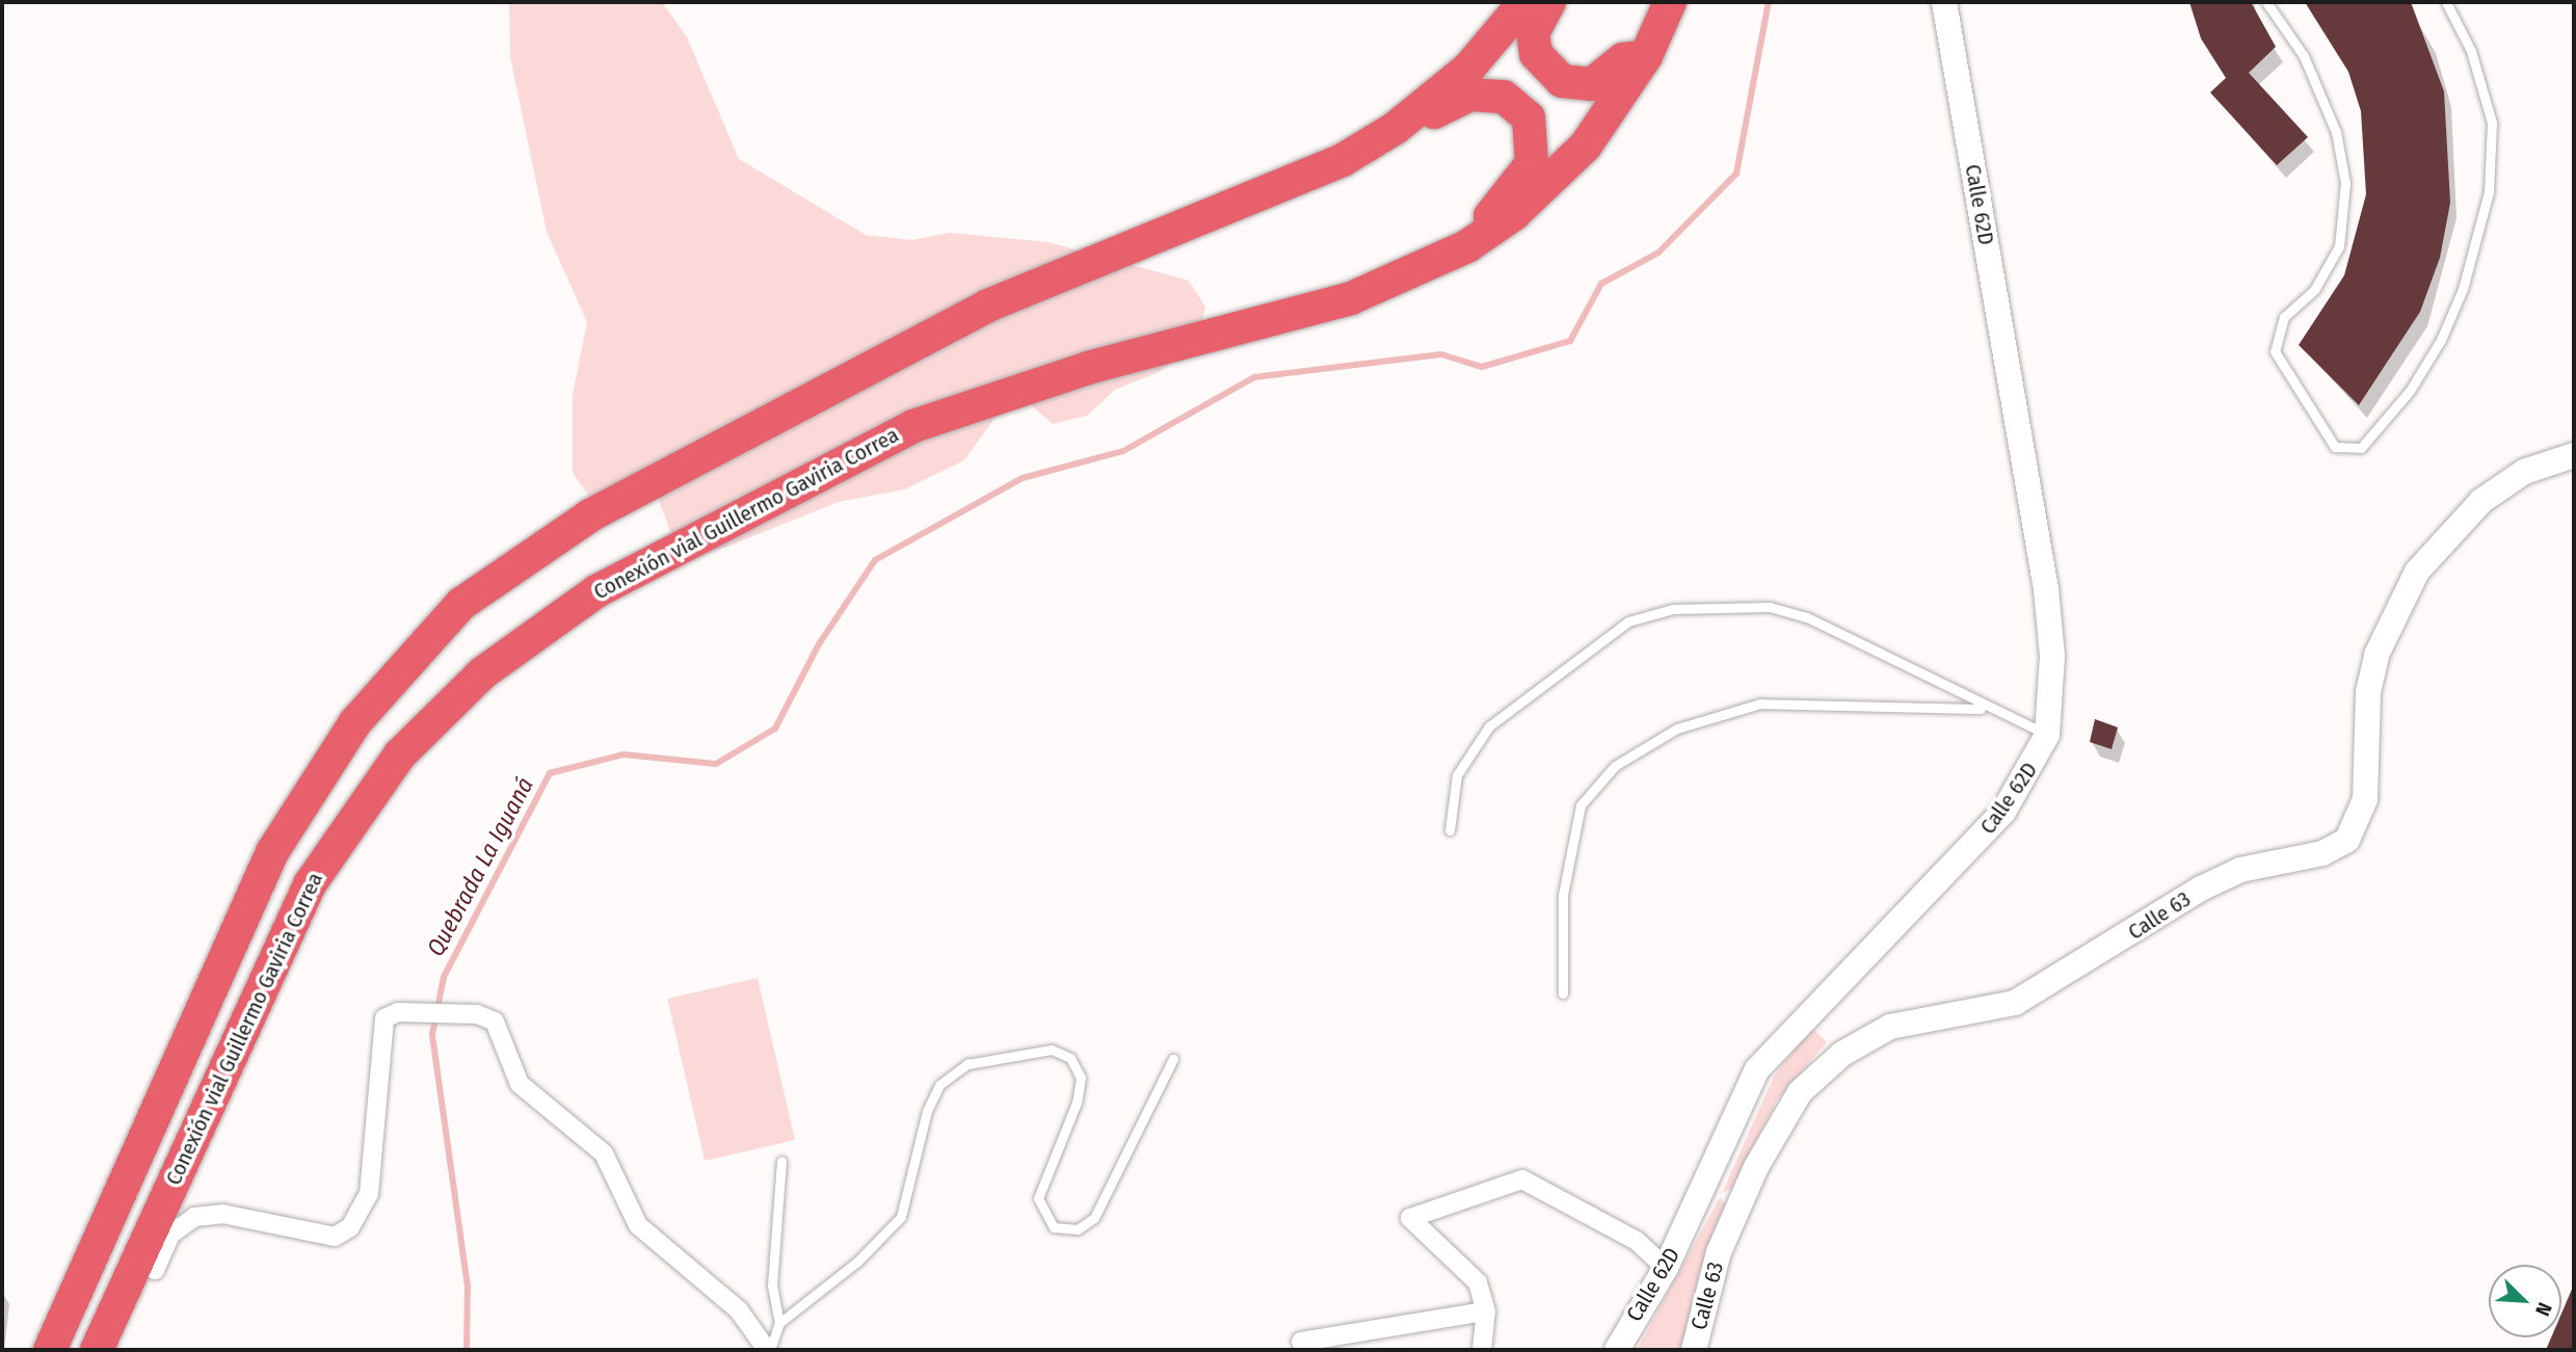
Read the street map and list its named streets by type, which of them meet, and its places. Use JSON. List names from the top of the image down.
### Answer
{
  "streets": {
    "highway": ["Conexión vial Guillermo Gaviria Correa"],
    "main road": ["Calle 62D", "Calle 63"]
  },
  "water": ["Quebrada La Iguaná"],
  "north": "bottom right"
}
